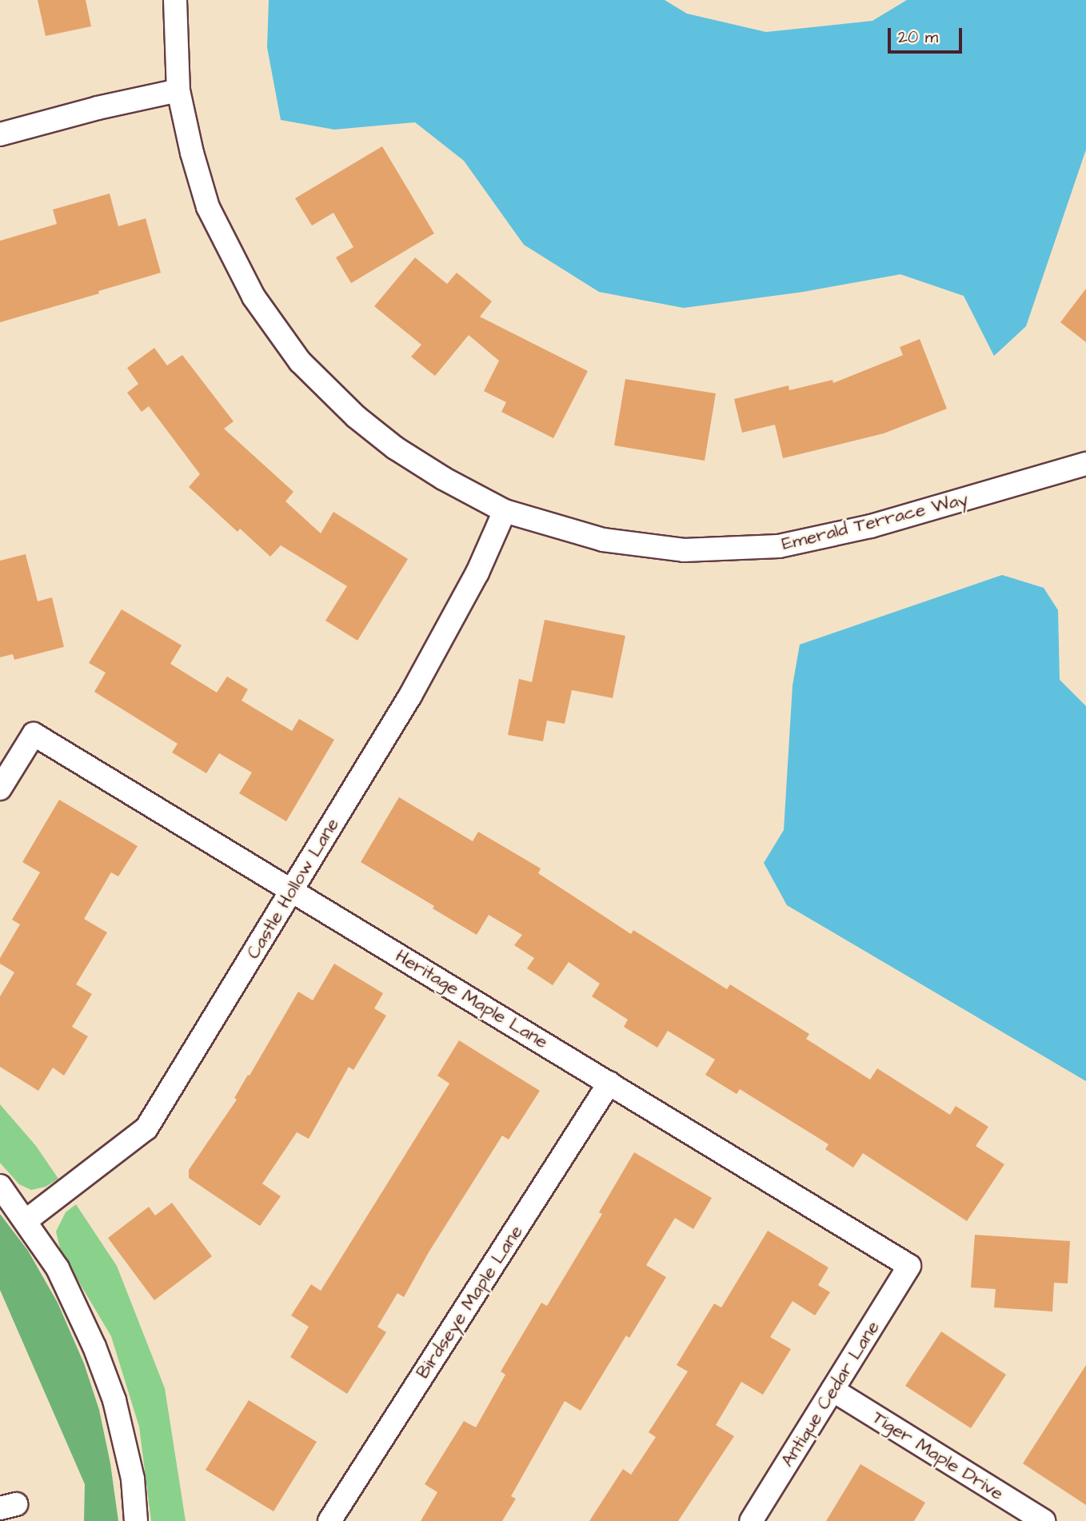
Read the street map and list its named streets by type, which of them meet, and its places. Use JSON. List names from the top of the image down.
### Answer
{
  "streets": {
    "street": [
      "Emerald Terrace Way",
      "Castle Hollow Lane",
      "Heritage Maple Lane",
      "Birdseye Maple Lane",
      "Antique Cedar Lane",
      "Tiger Maple Drive"
    ]
  },
  "crossings": [
    ["Emerald Terrace Way", "Castle Hollow Lane"],
    ["Castle Hollow Lane", "Heritage Maple Lane"],
    ["Heritage Maple Lane", "Birdseye Maple Lane"],
    ["Heritage Maple Lane", "Antique Cedar Lane"],
    ["Antique Cedar Lane", "Tiger Maple Drive"]
  ],
  "scale_bar": "20 m"
}
